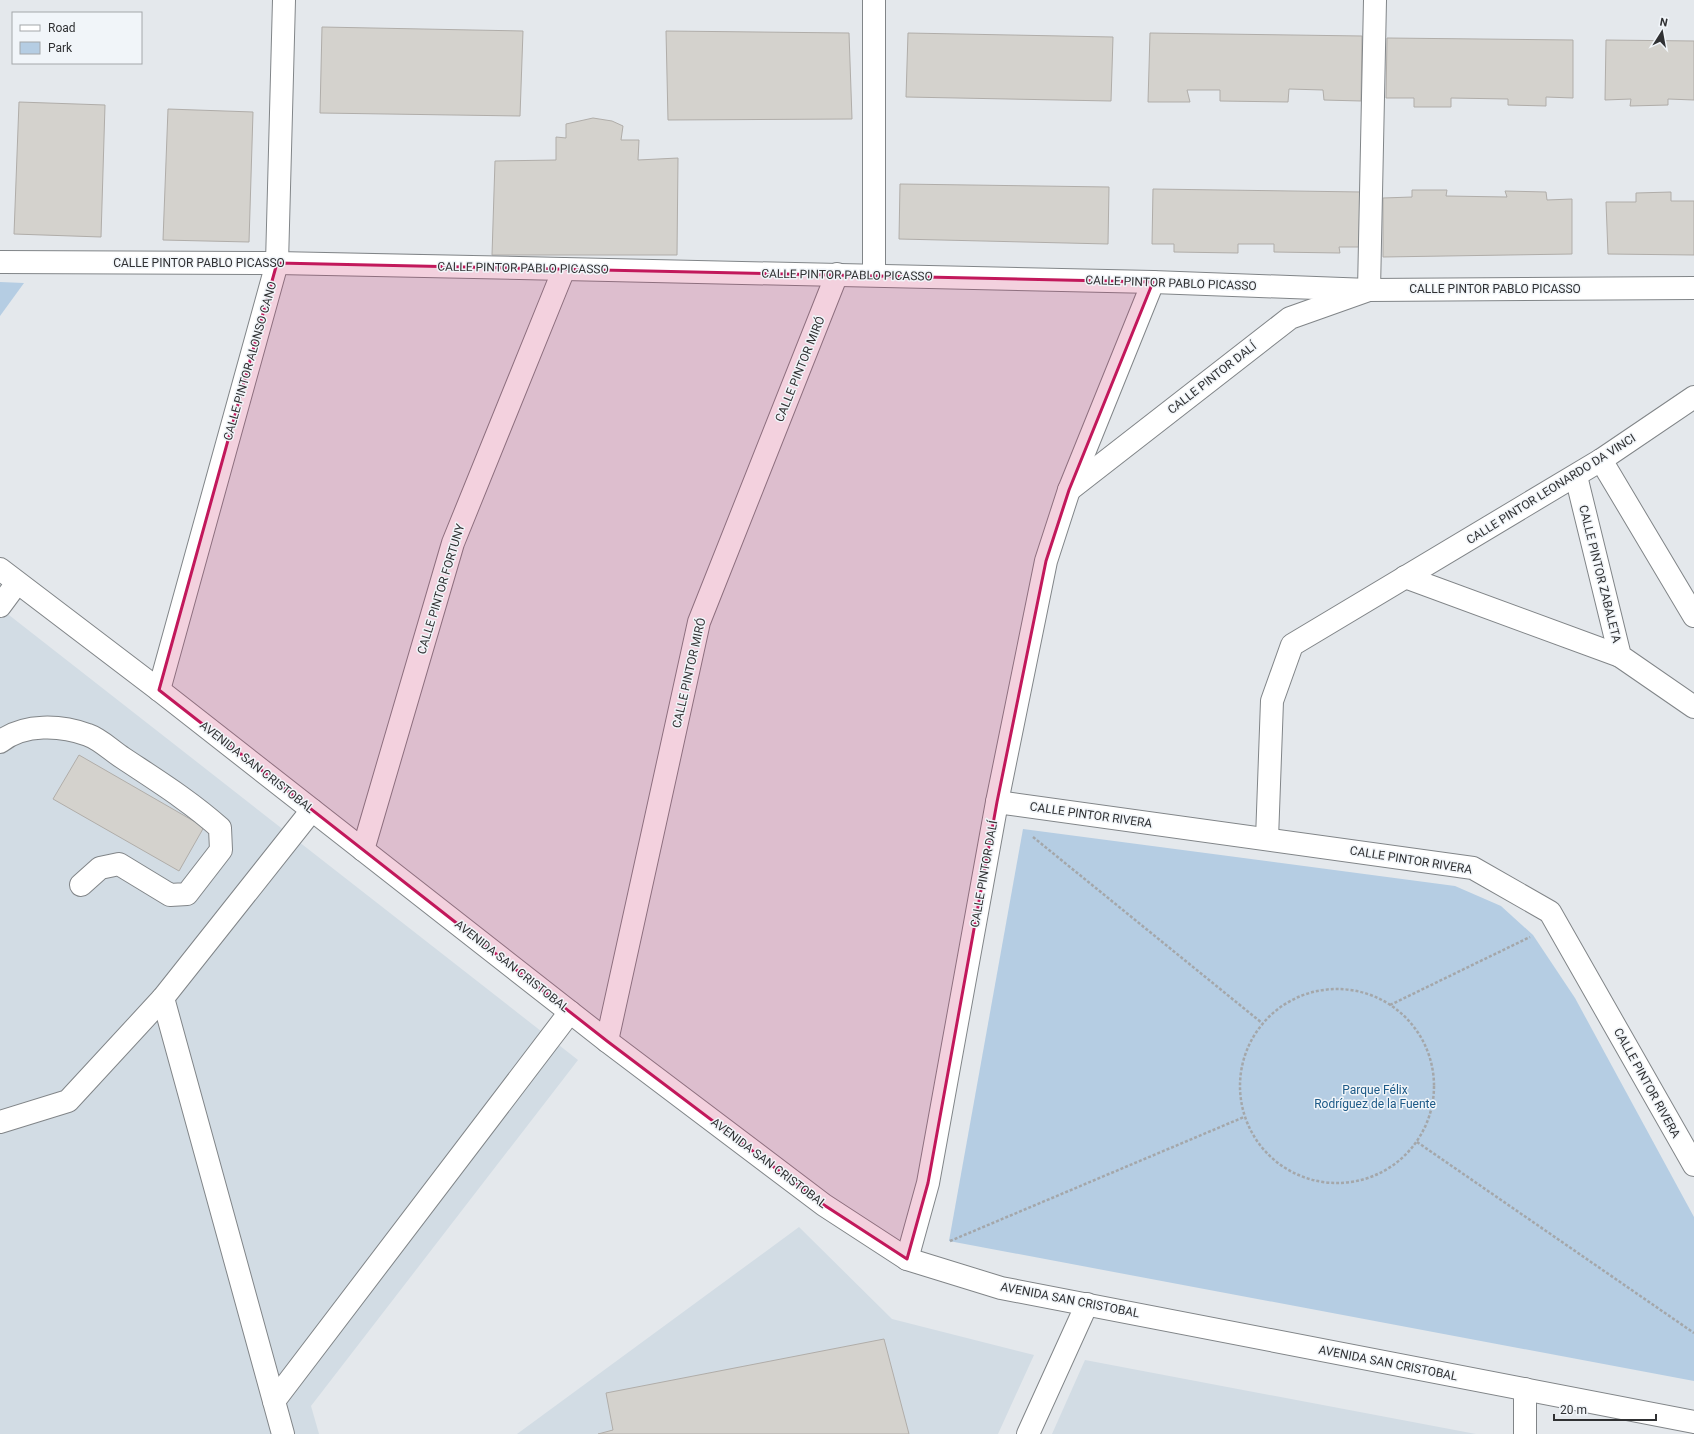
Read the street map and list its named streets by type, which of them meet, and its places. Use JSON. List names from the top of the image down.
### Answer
{
  "streets": {
    "street": [
      "CALLE PINTOR PABLO PICASSO",
      "CALLE PINTOR ALONSO CANO",
      "CALLE PINTOR MIRÓ",
      "CALLE PINTOR DALÍ",
      "CALLE PINTOR LEONARDO DA VINCI",
      "CALLE PINTOR ZABALETA",
      "CALLE PINTOR FORTUNY",
      "AVENIDA SAN CRISTOBAL",
      "CALLE PINTOR RIVERA"
    ]
  },
  "crossings": [
    ["CALLE PINTOR PABLO PICASSO", "CALLE PINTOR ALONSO CANO"],
    ["CALLE PINTOR PABLO PICASSO", "CALLE PINTOR MIRÓ"],
    ["CALLE PINTOR PABLO PICASSO", "CALLE PINTOR DALÍ"],
    ["CALLE PINTOR PABLO PICASSO", "CALLE PINTOR FORTUNY"],
    ["CALLE PINTOR ALONSO CANO", "AVENIDA SAN CRISTOBAL"],
    ["CALLE PINTOR MIRÓ", "AVENIDA SAN CRISTOBAL"],
    ["CALLE PINTOR DALÍ", "AVENIDA SAN CRISTOBAL"],
    ["CALLE PINTOR DALÍ", "CALLE PINTOR RIVERA"],
    ["CALLE PINTOR LEONARDO DA VINCI", "CALLE PINTOR ZABALETA"],
    ["CALLE PINTOR LEONARDO DA VINCI", "CALLE PINTOR RIVERA"],
    ["CALLE PINTOR FORTUNY", "AVENIDA SAN CRISTOBAL"]
  ],
  "parks": ["Parque Félix Rodríguez de la Fuente"],
  "legend": ["Road", "Park"],
  "scale_bar": "20 m",
  "north": "top"
}
